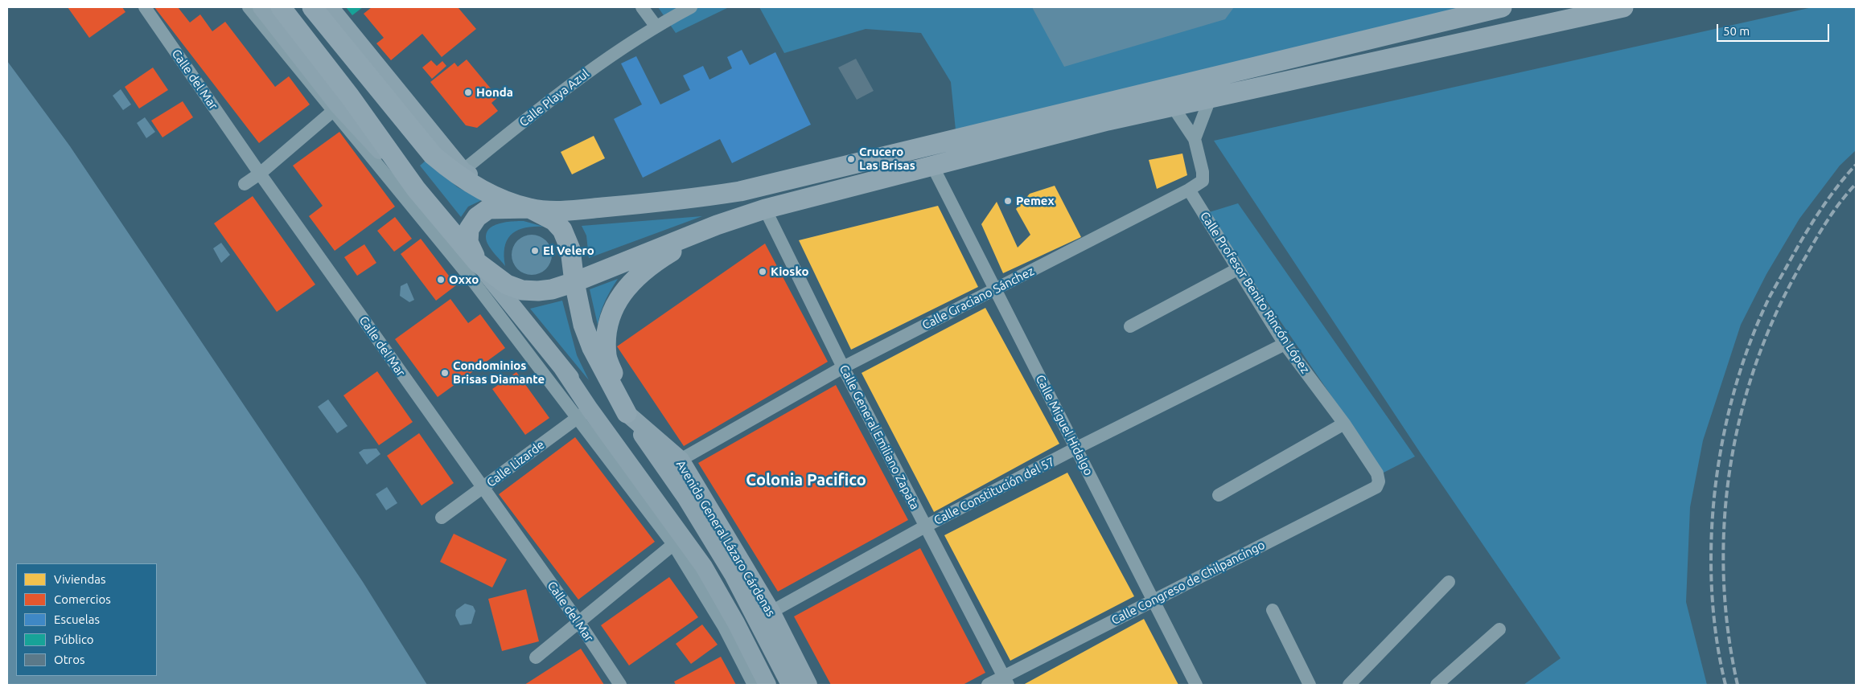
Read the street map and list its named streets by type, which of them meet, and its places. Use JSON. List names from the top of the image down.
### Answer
{
  "streets": {
    "main road": ["Avenida General Lázaro Cárdenas"],
    "street": [
      "Calle del Mar",
      "Calle Playa Azul",
      "Calle Profesor Benito Rincón López",
      "Calle Graciano Sánchez",
      "Calle Miguel Hidalgo",
      "Calle General Emiliano Zapata",
      "Calle Lizarde",
      "Calle Constitución del 57",
      "Calle Congreso de Chilpancingo"
    ]
  },
  "crossings": [
    ["Calle del Mar", "Calle Lizarde"],
    ["Calle Profesor Benito Rincón López", "Calle Graciano Sánchez"],
    ["Calle Profesor Benito Rincón López", "Calle Constitución del 57"],
    ["Calle Profesor Benito Rincón López", "Calle Congreso de Chilpancingo"],
    ["Calle Graciano Sánchez", "Calle Miguel Hidalgo"],
    ["Calle Graciano Sánchez", "Calle General Emiliano Zapata"],
    ["Calle Graciano Sánchez", "Avenida General Lázaro Cárdenas"],
    ["Calle Miguel Hidalgo", "Calle Constitución del 57"],
    ["Calle Miguel Hidalgo", "Calle Congreso de Chilpancingo"],
    ["Calle General Emiliano Zapata", "Calle Constitución del 57"],
    ["Calle General Emiliano Zapata", "Calle Congreso de Chilpancingo"],
    ["Calle Lizarde", "Avenida General Lázaro Cárdenas"],
    ["Calle Constitución del 57", "Avenida General Lázaro Cárdenas"]
  ],
  "districts": ["Colonia Pacifico"],
  "places": [
    "Honda",
    "Crucero Las Brisas",
    "Pemex",
    "El Velero",
    "Kiosko",
    "Oxxo",
    "Condominios Brisas Diamante"
  ],
  "legend": [
    "Viviendas",
    "Comercios",
    "Escuelas",
    "Público",
    "Otros"
  ],
  "scale_bar": "50 m"
}
